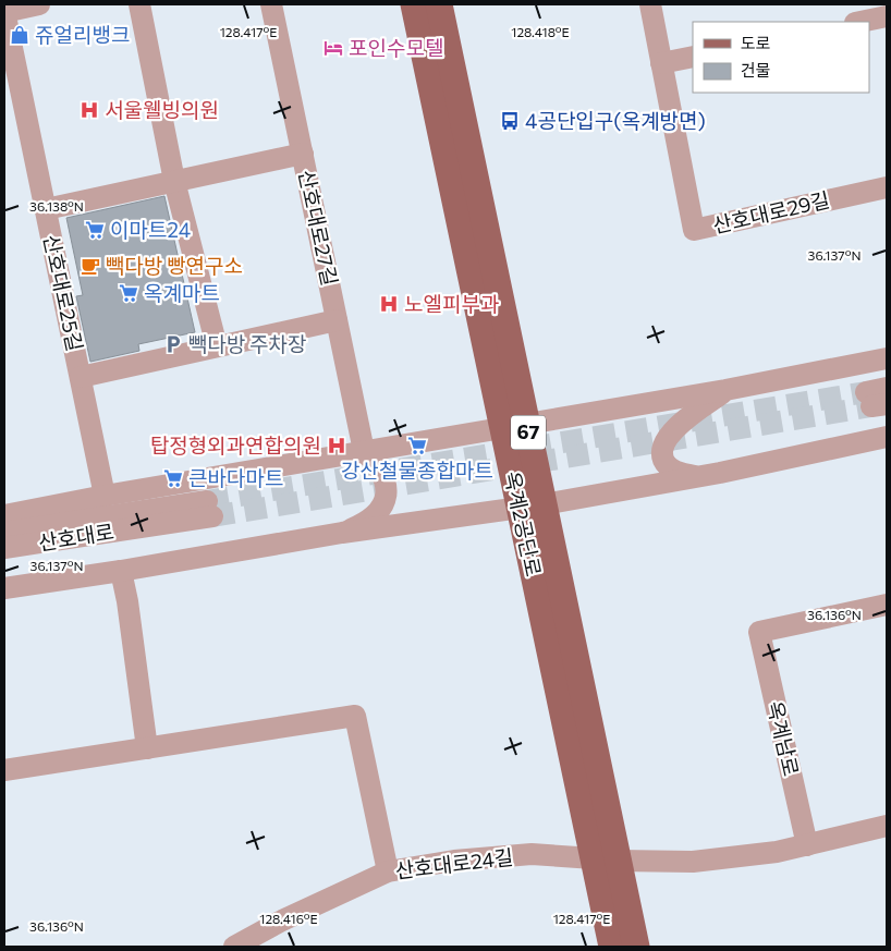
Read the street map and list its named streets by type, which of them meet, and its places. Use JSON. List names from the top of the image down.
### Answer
{
  "streets": {
    "main road": ["67", "옥계2공단로"],
    "street": [
      "산호대로29길",
      "산호대로27길",
      "산호대로25길",
      "산호대로",
      "옥계남로",
      "산호대로24길"
    ]
  },
  "crossings": [
    ["산호대로27길", "산호대로25길"],
    ["옥계2공단로", "산호대로24길"]
  ],
  "places": {
    "shop": ["쥬얼리뱅크"],
    "hotel": ["포인수모텔"],
    "hospital": ["서울웰빙의원", "노엘피부과", "탑정형외과연합의원"],
    "bus stop": ["4공단입구(옥계방면)"],
    "supermarket": [
      "이마트24",
      "옥계마트",
      "강산철물종합마트",
      "큰바다마트"
    ],
    "cafe": ["빽다방 빵연구소"],
    "parking": ["빽다방 주차장"]
  },
  "legend": ["도로", "건물"],
  "coordinates": [
    "128.417°E",
    "128.418°E",
    "36.138°N",
    "36.137°N",
    "36.136°N",
    "128.416°E"
  ]
}
